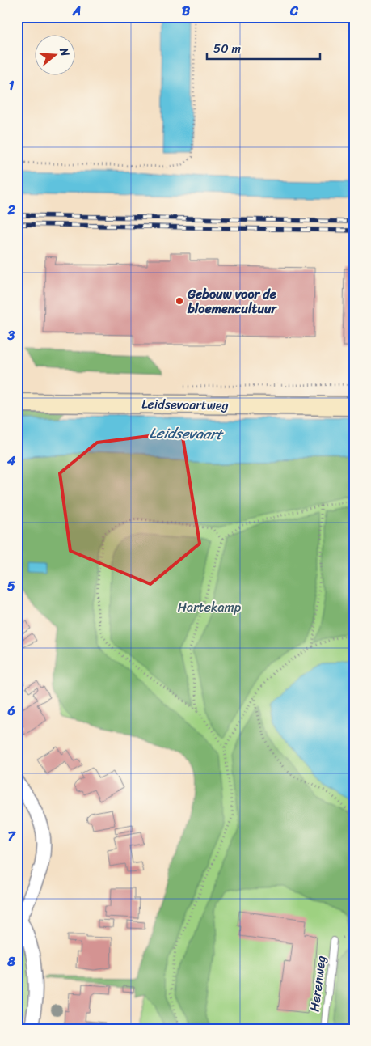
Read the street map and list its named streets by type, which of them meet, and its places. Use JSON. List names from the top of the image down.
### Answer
{
  "streets": {
    "street": ["Leidsevaartweg"],
    "lane": ["Herenweg"]
  },
  "water": ["Leidsevaart"],
  "parks": ["Hartekamp"],
  "places": ["Gebouw voor de bloemencultuur"],
  "scale_bar": "50 m",
  "north": "right",
  "grid": {
    "columns": ["A", "B", "C"],
    "rows": [
      "1",
      "2",
      "3",
      "4",
      "5",
      "6",
      "7",
      "8"
    ]
  }
}
